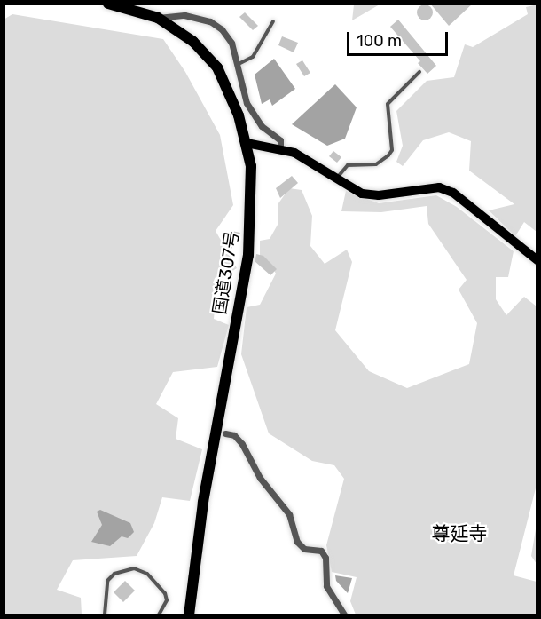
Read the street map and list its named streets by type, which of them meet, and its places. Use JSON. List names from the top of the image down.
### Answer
{
  "streets": {
    "highway": ["国道307号"]
  },
  "districts": ["尊延寺"],
  "scale_bar": "100 m"
}
